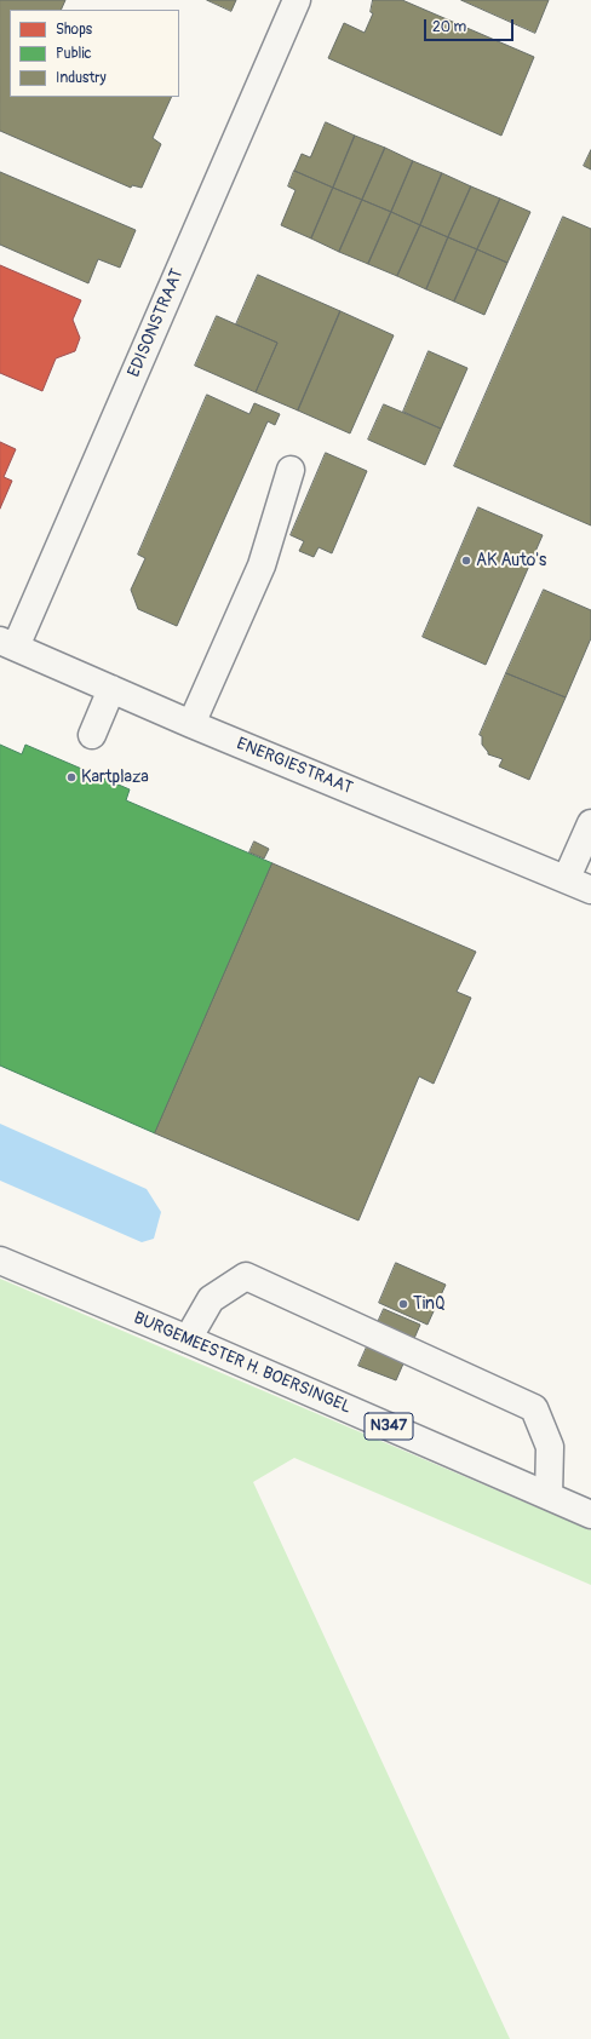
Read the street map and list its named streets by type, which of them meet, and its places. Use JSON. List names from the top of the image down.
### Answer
{
  "streets": {
    "street": [
      "EDISONSTRAAT",
      "ENERGIESTRAAT",
      "BURGEMEESTER H. BOERSINGEL",
      "N347"
    ]
  },
  "crossings": [
    ["EDISONSTRAAT", "ENERGIESTRAAT"]
  ],
  "places": ["AK Auto's", "Kartplaza", "TinQ"],
  "legend": ["Shops", "Public", "Industry"],
  "scale_bar": "20 m"
}
